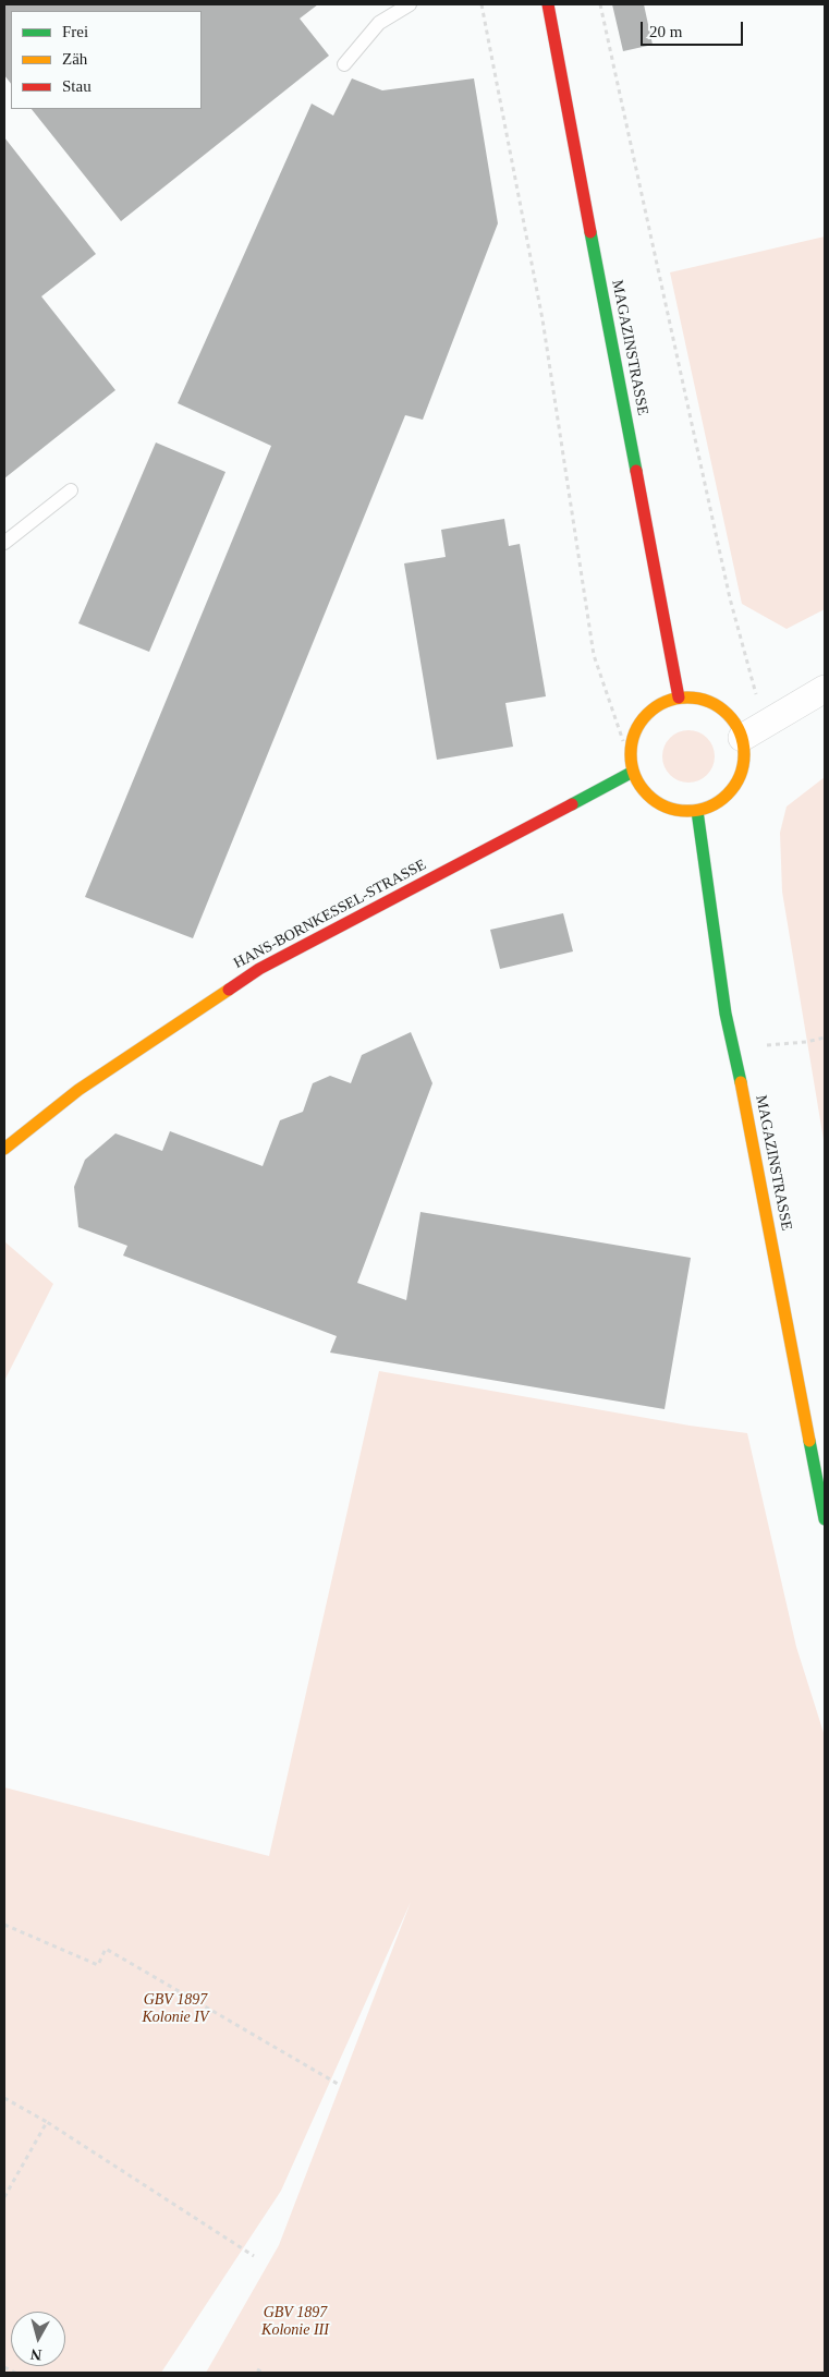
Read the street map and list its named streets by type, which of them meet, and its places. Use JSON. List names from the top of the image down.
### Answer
{
  "streets": {
    "street": ["MAGAZINSTRASSE", "HANS-BORNKESSEL-STRASSE"]
  },
  "crossings": [
    ["MAGAZINSTRASSE", "HANS-BORNKESSEL-STRASSE"]
  ],
  "parks": ["GBV 1897 Kolonie IV", "GBV 1897 Kolonie III"],
  "legend": ["Frei", "Zäh", "Stau"],
  "scale_bar": "20 m",
  "north": "bottom"
}
